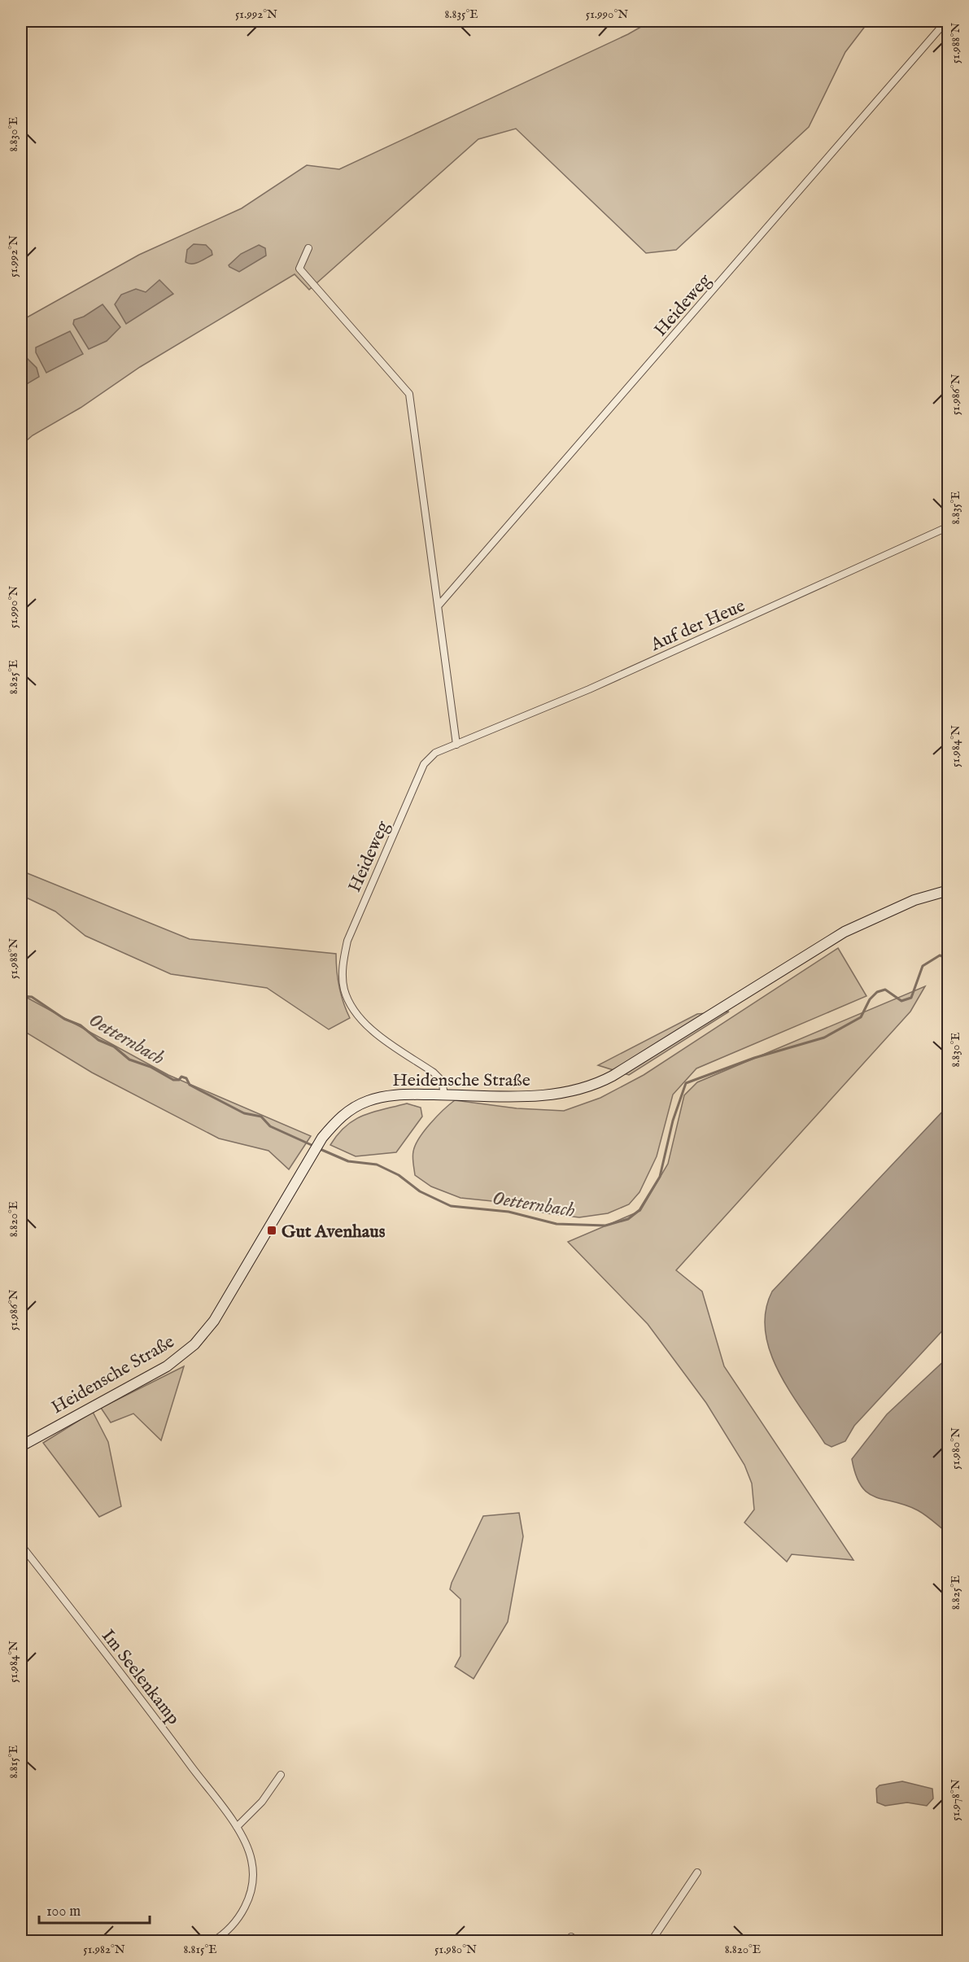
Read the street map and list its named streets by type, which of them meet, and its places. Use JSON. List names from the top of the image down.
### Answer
{
  "streets": {
    "main road": ["Heidensche Straße"],
    "street": ["Heideweg", "Auf der Heue", "Im Seelenkamp"]
  },
  "crossings": [
    ["Heideweg", "Auf der Heue"],
    ["Heideweg", "Heidensche Straße"]
  ],
  "water": ["Oetternbach"],
  "places": {
    "transit": ["Gut Avenhaus"]
  },
  "scale_bar": "100 m",
  "coordinates": [
    "51.992°N",
    "8.835°E",
    "51.990°N",
    "51.988°N",
    "8.830°E",
    "51.986°N",
    "8.825°E",
    "51.984°N",
    "8.820°E",
    "51.980°N",
    "8.815°E",
    "51.978°N",
    "51.982°N"
  ]
}
